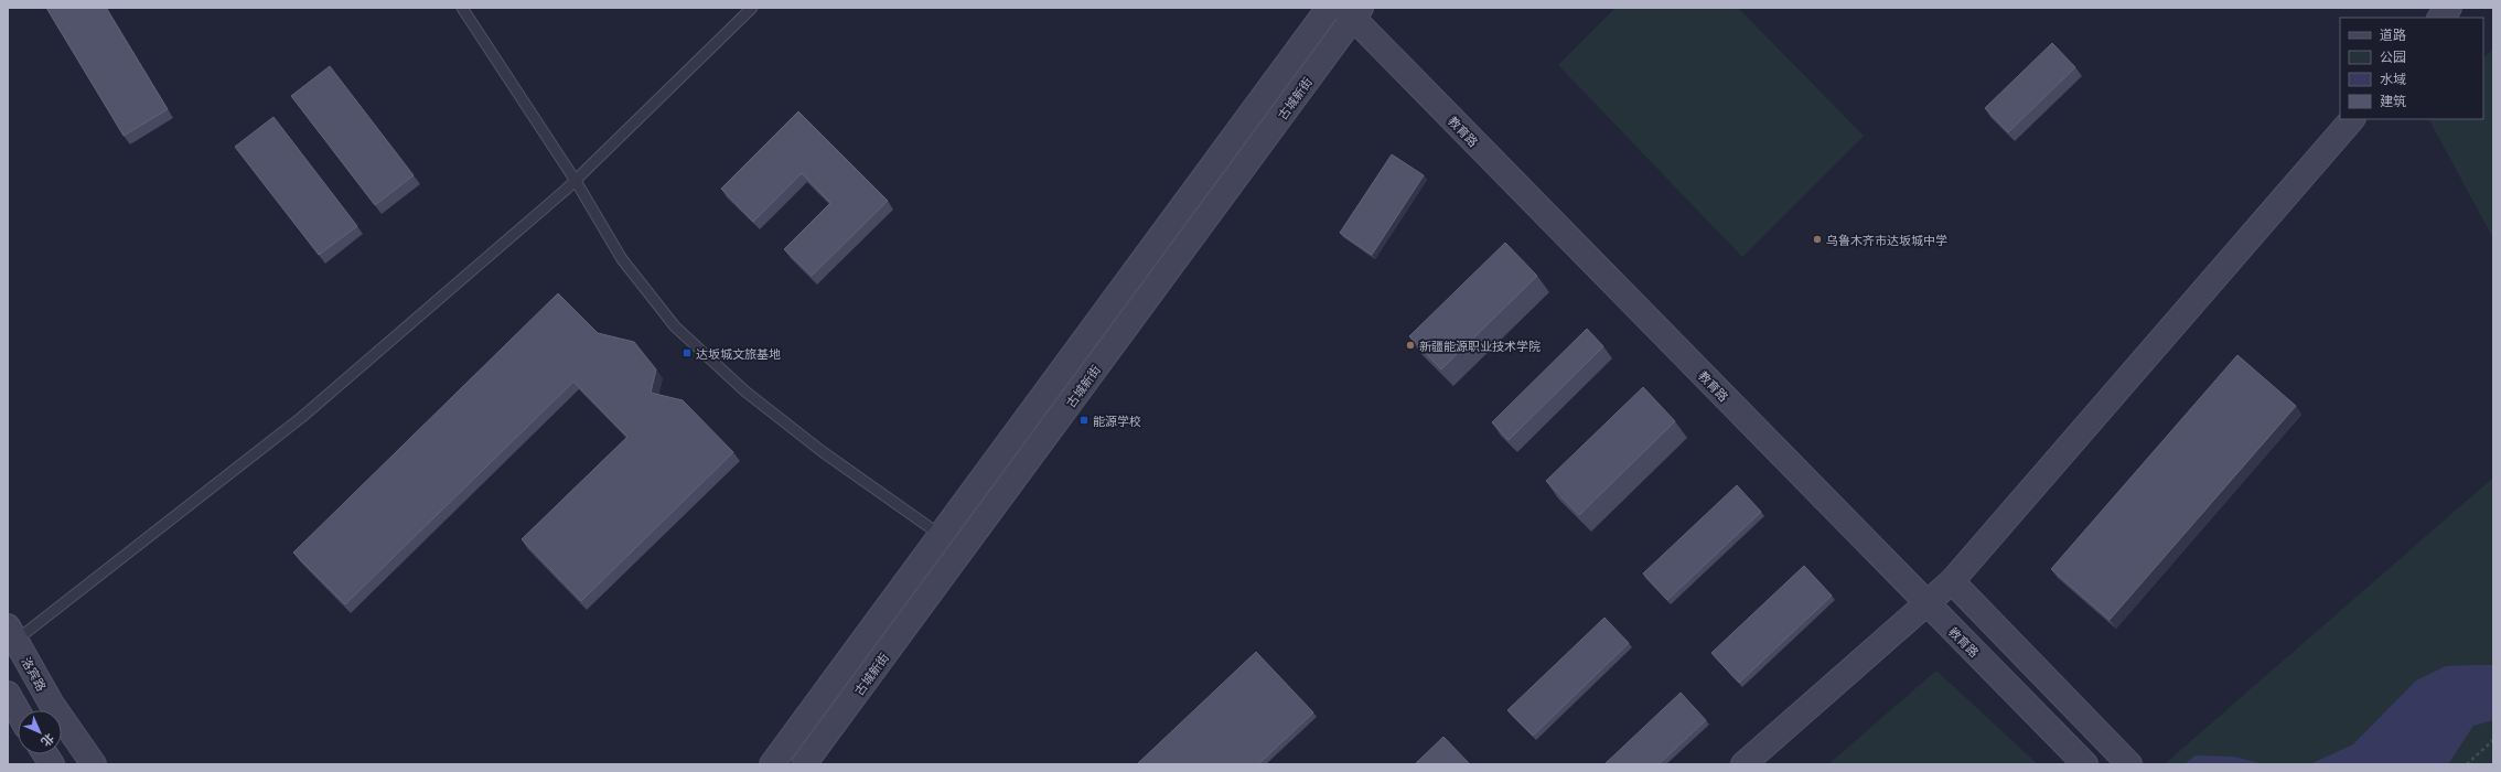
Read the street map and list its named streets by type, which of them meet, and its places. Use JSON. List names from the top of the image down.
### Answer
{
  "streets": {
    "street": ["古城新街", "教育路", "洛宾路"]
  },
  "crossings": [
    ["古城新街", "教育路"]
  ],
  "places": {
    "other": ["乌鲁木齐市达坂城中学", "新疆能源职业技术学院"],
    "transit": ["达坂城文旅基地", "能源学校"]
  },
  "legend": [
    "道路",
    "公园",
    "水域",
    "建筑"
  ],
  "north": "bottom right"
}
